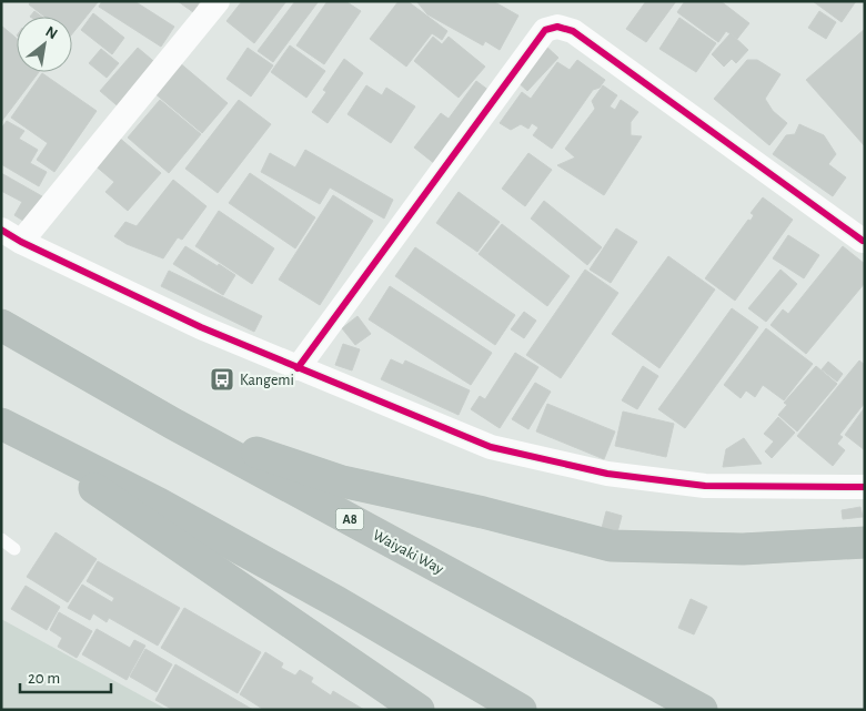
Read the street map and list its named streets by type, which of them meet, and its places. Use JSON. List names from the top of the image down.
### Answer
{
  "streets": {
    "highway": ["A8", "Waiyaki Way"]
  },
  "places": {
    "bus stop": ["Kangemi"]
  },
  "scale_bar": "20 m",
  "north": "top right"
}
